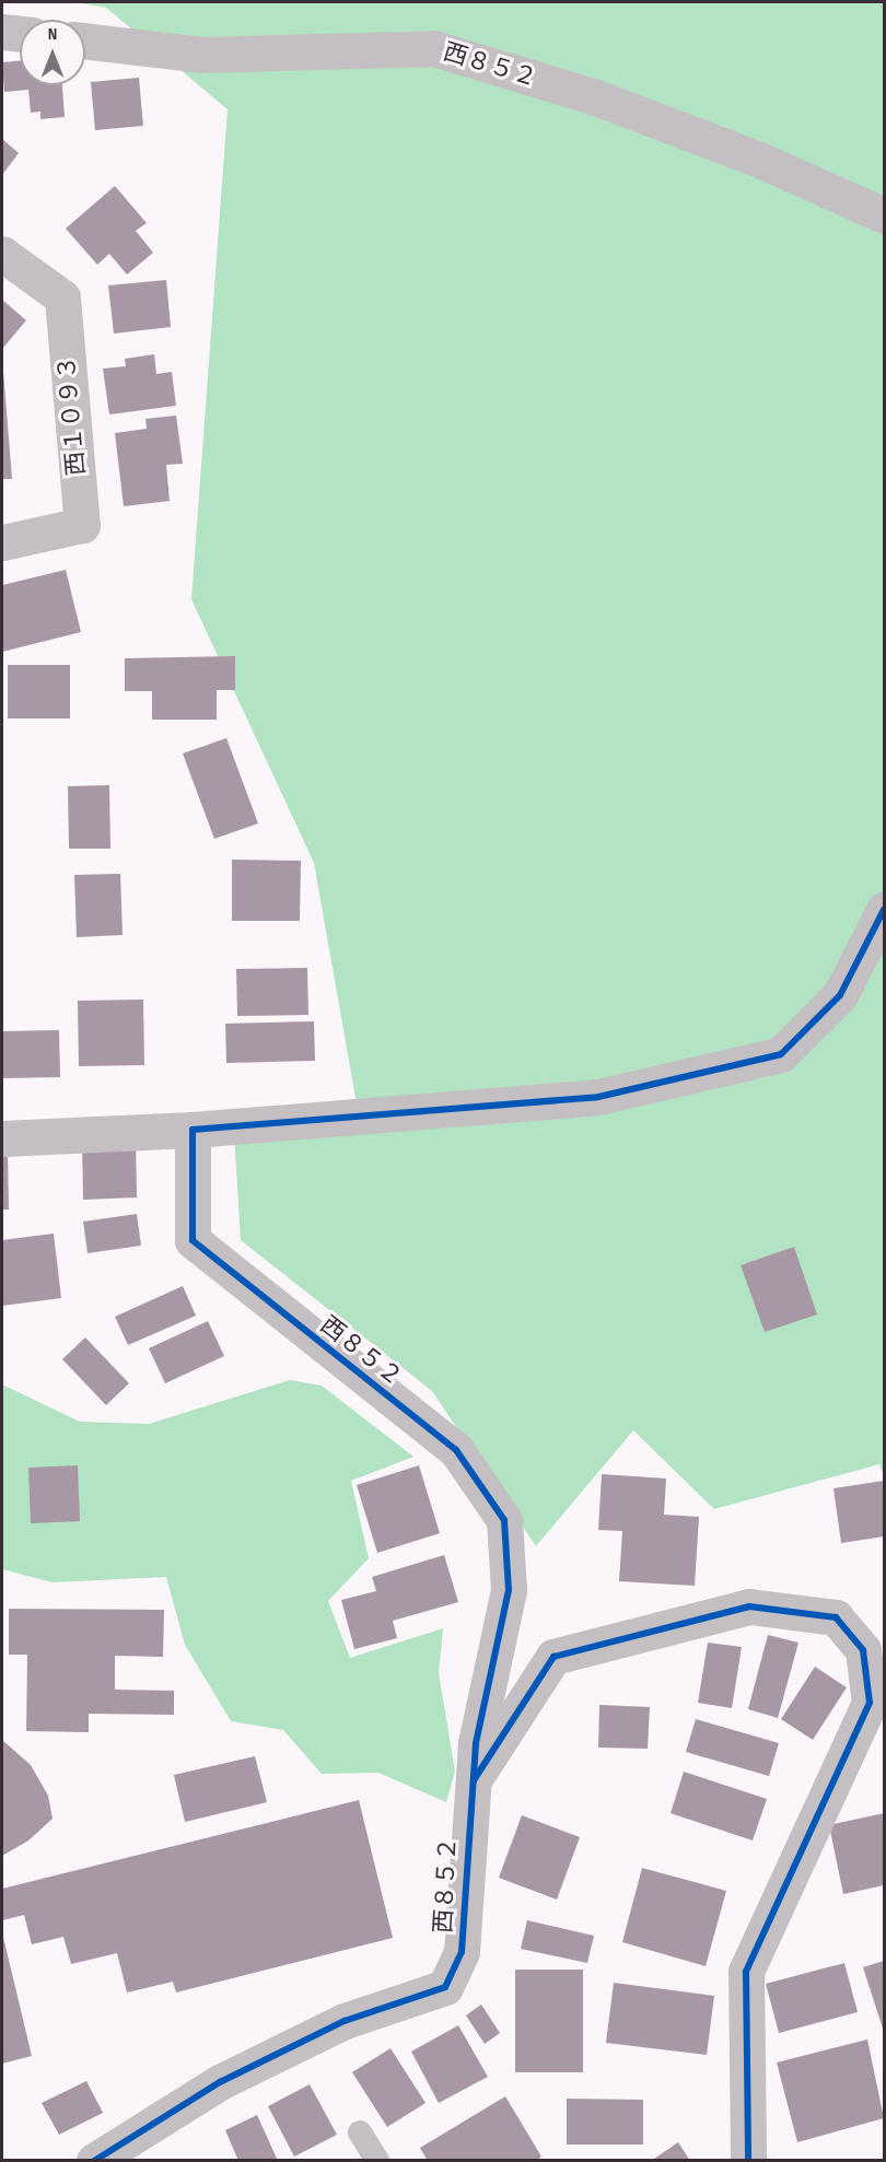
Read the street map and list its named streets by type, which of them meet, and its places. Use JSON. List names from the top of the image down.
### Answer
{
  "streets": {
    "street": ["西８５２", "西１０９３"]
  },
  "north": "top"
}
